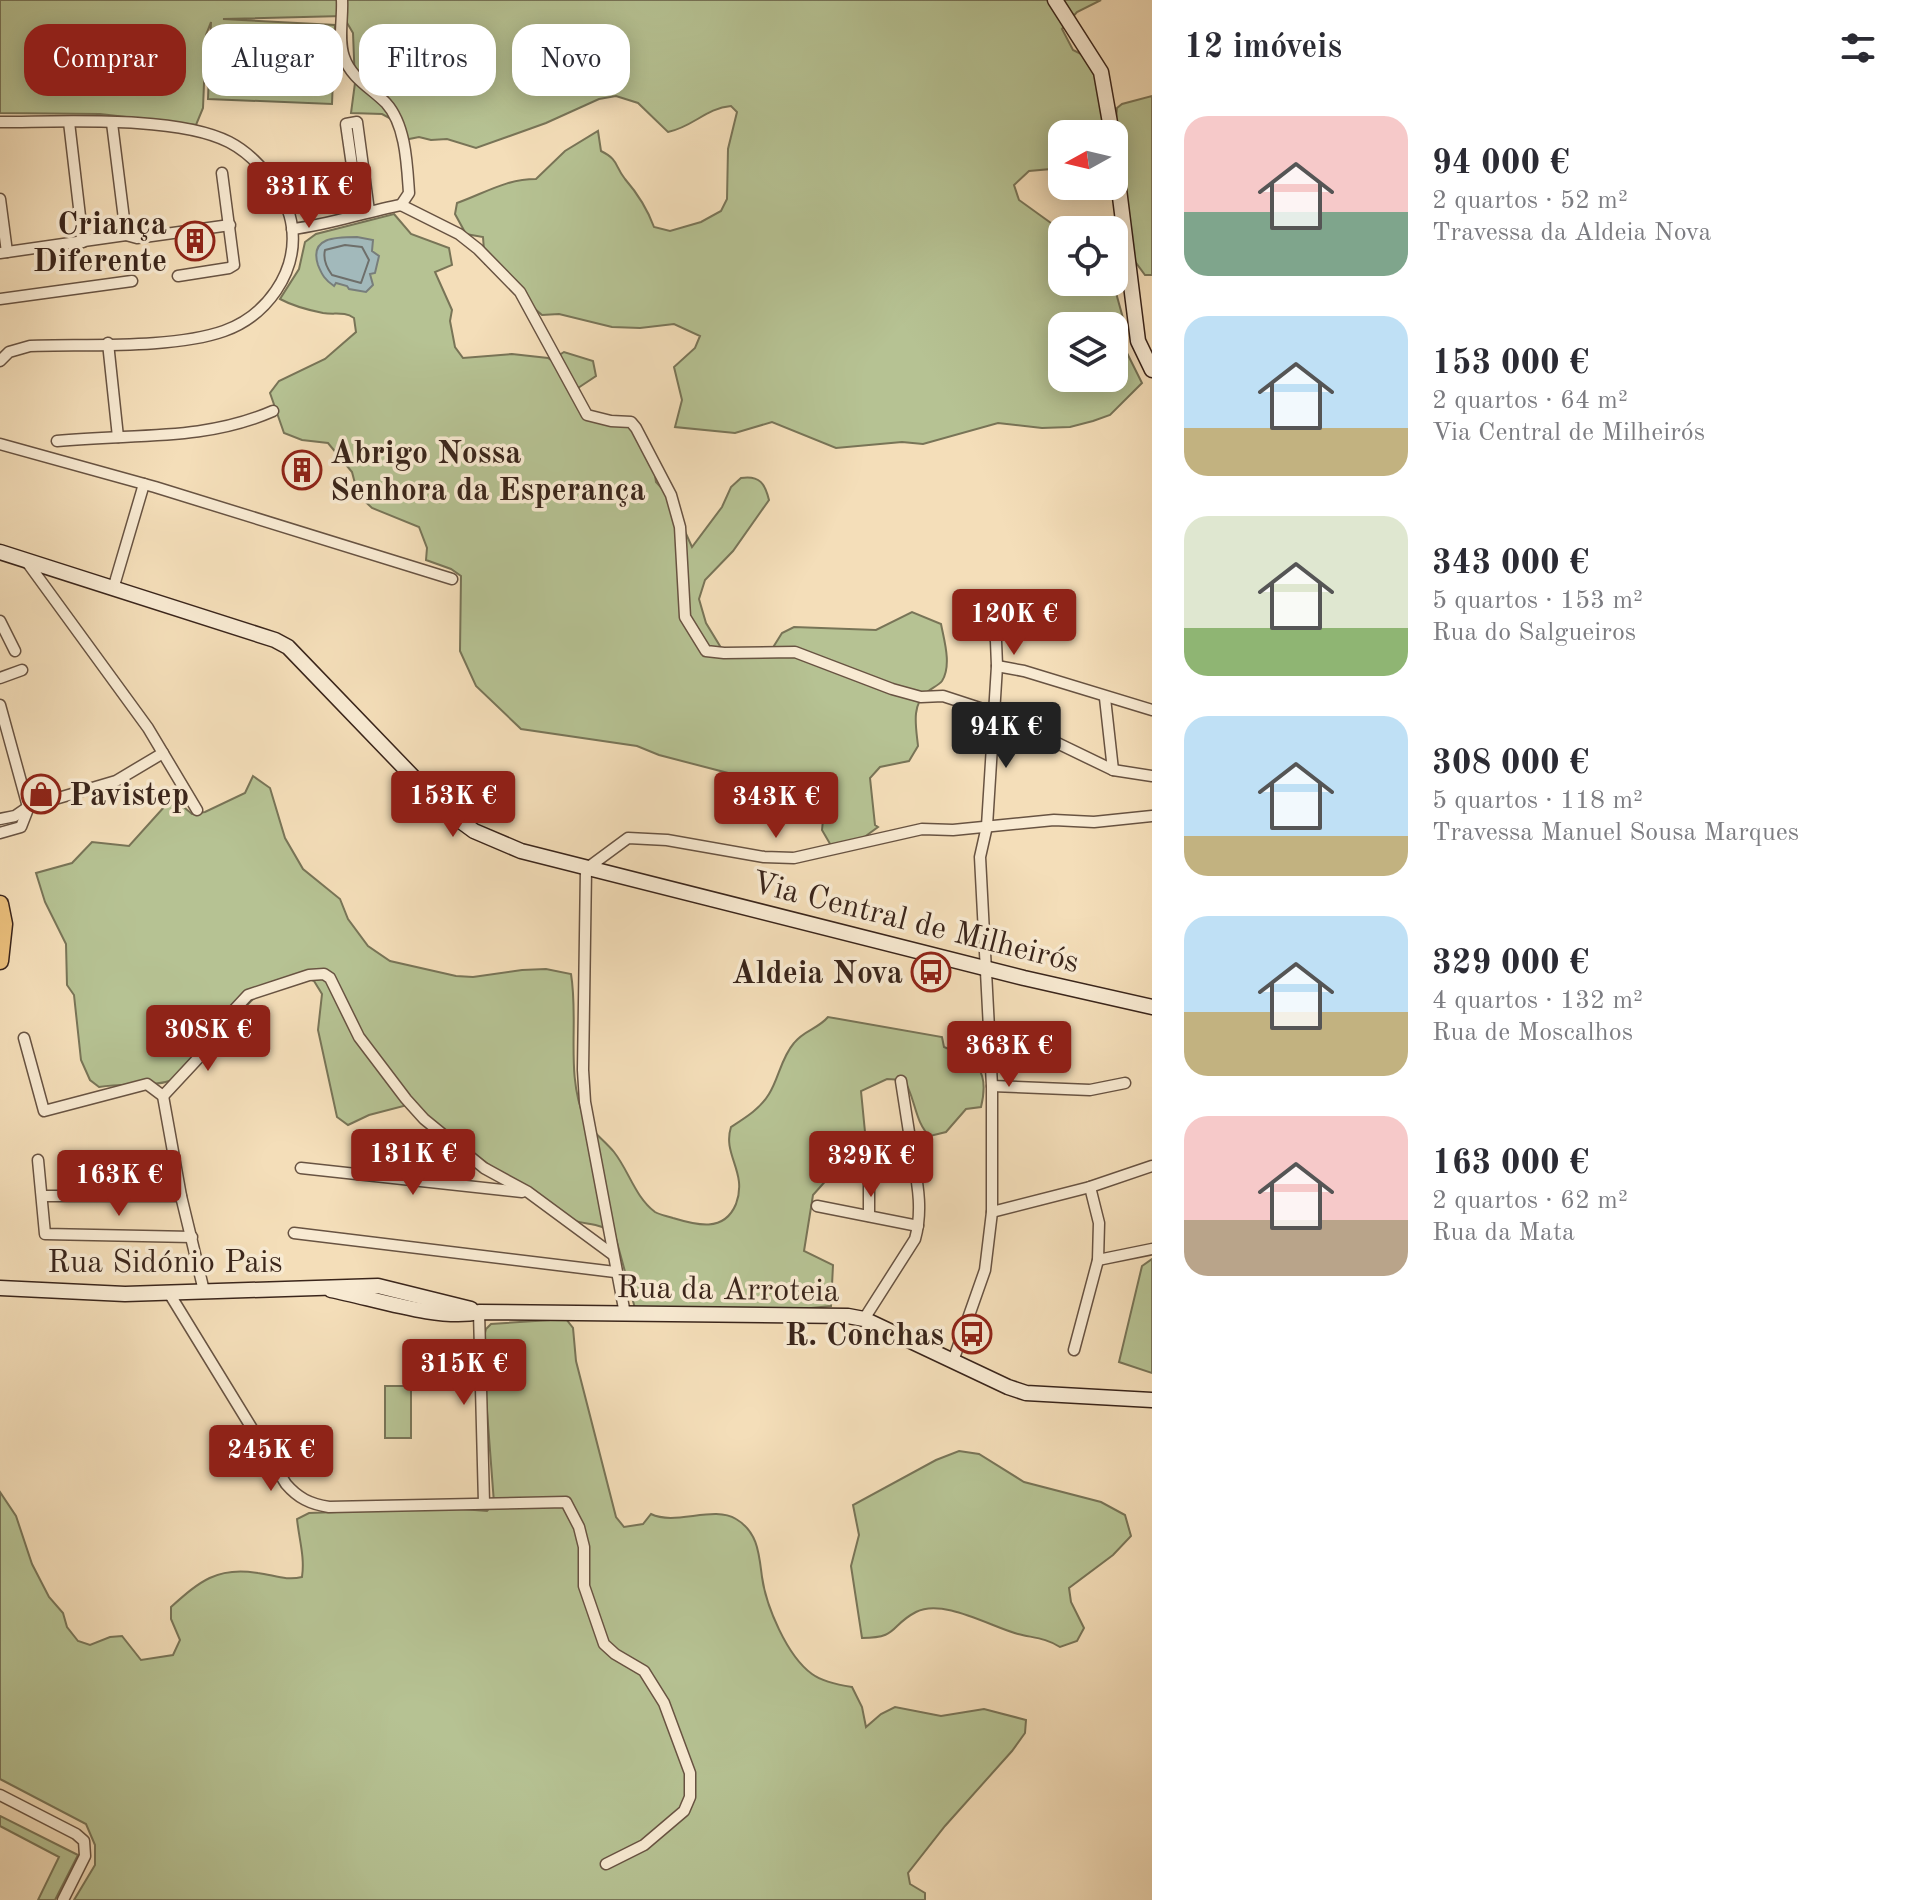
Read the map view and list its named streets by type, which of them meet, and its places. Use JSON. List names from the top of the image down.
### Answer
{
  "streets": {
    "street": ["Via Central de Milheirós", "Rua Sidónio Pais", "Rua da Arroteia"]
  },
  "crossings": [
    ["Rua Sidónio Pais", "Rua da Arroteia"]
  ],
  "places": {
    "building": ["Criança Diferente", "Abrigo Nossa Senhora da Esperança"],
    "shop": ["Pavistep"],
    "bus stop": ["Aldeia Nova", "R. Conchas"]
  },
  "north": "left",
  "page": {
    "heading": "12 imóveis",
    "chip": [
      "Comprar",
      "Alugar",
      "Filtros",
      "Novo"
    ],
    "list": [
      {
        "name": "94 000 €",
        "note": "2 quartos · 52 m² · Travessa da Aldeia Nova"
      },
      {
        "name": "153 000 €",
        "note": "2 quartos · 64 m² · Via Central de Milheirós"
      },
      {
        "name": "343 000 €",
        "note": "5 quartos · 153 m² · Rua do Salgueiros"
      },
      {
        "name": "308 000 €",
        "note": "5 quartos · 118 m² · Travessa Manuel Sousa Marques"
      },
      {
        "name": "329 000 €",
        "note": "4 quartos · 132 m² · Rua de Moscalhos"
      },
      {
        "name": "163 000 €",
        "note": "2 quartos · 62 m² · Rua da Mata"
      }
    ],
    "price": [
      "331K €",
      "120K €",
      "94K €",
      "153K €",
      "343K €",
      "308K €",
      "363K €",
      "131K €",
      "329K €",
      "163K €",
      "315K €",
      "245K €"
    ]
  }
}
